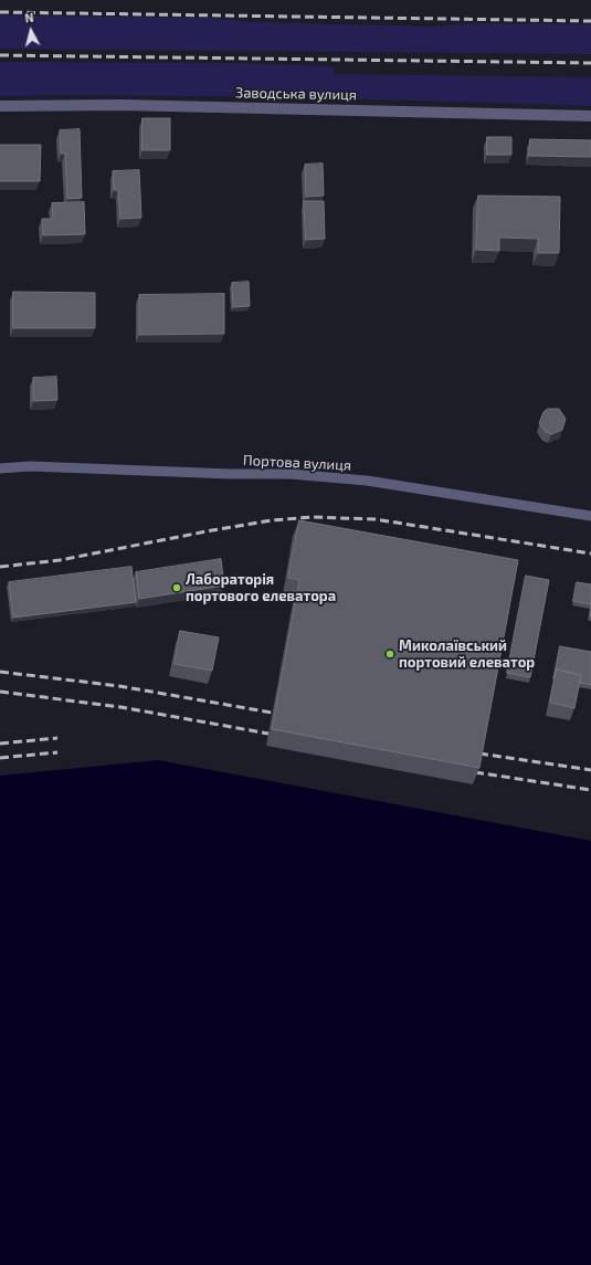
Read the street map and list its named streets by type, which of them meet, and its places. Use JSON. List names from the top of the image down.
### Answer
{
  "streets": {
    "street": ["Заводська вулиця"],
    "lane": ["Портова вулиця"]
  },
  "places": ["Лабораторія портового елеватора", "Миколаївський портовий елеватор"],
  "north": "top"
}
